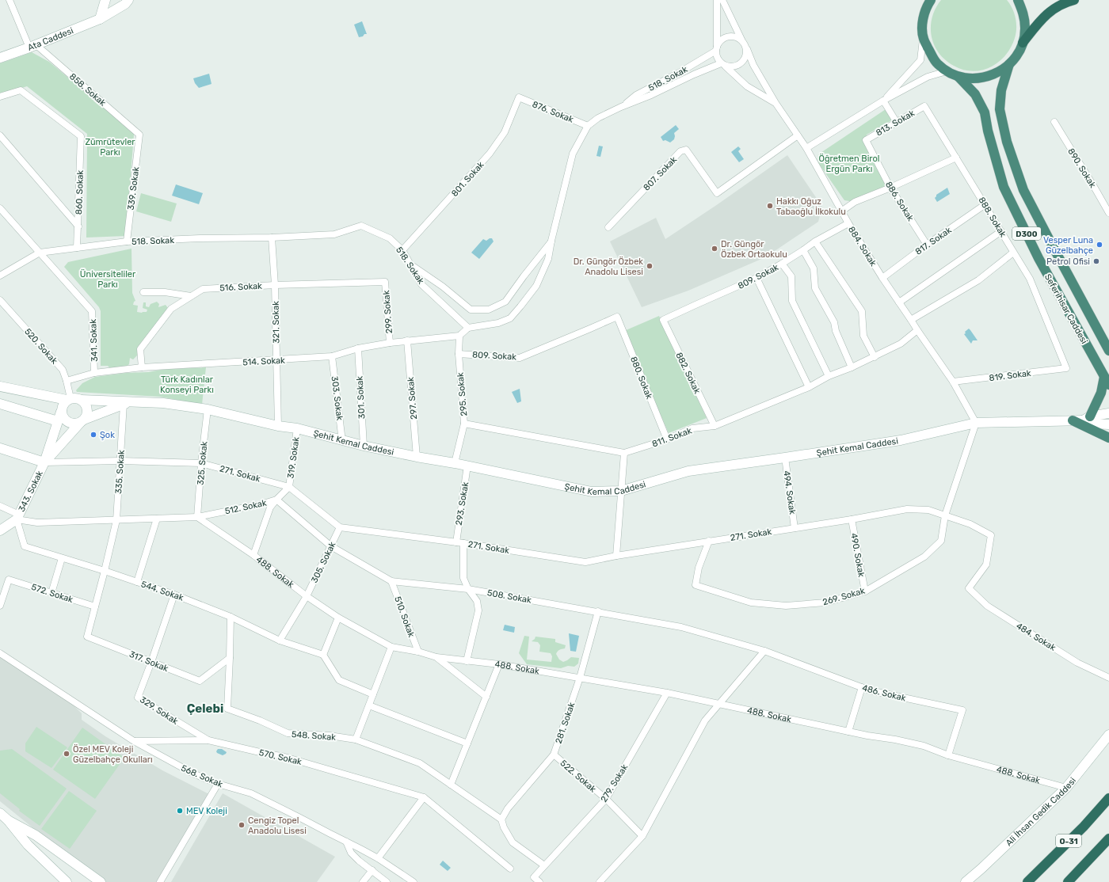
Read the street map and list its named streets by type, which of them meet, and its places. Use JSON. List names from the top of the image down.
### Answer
{
  "streets": {
    "highway": ["D300", "Seferihisar Caddesi", "O-31"],
    "main road": [
      "Ata Caddesi",
      "Şehit Kemal Caddesi",
      "343. Sokak",
      "Ali İhsan Gedik Caddesi"
    ],
    "street": [
      "518. Sokak",
      "858. Sokak",
      "876. Sokak",
      "813. Sokak",
      "890. Sokak",
      "807. Sokak",
      "801. Sokak",
      "339. Sokak",
      "860. Sokak",
      "886. Sokak",
      "888. Sokak",
      "817. Sokak",
      "884. Sokak",
      "809. Sokak",
      "516. Sokak",
      "299. Sokak",
      "321. Sokak",
      "341. Sokak",
      "520. Sokak",
      "514. Sokak",
      "882. Sokak",
      "819. Sokak",
      "880. Sokak",
      "295. Sokak",
      "301. Sokak",
      "303. Sokak",
      "297. Sokak",
      "811. Sokak",
      "319. Sokak",
      "325. Sokak",
      "335. Sokak",
      "271. Sokak",
      "494. Sokak",
      "293. Sokak",
      "512. Sokak",
      "490. Sokak",
      "305. Sokak",
      "488. Sokak",
      "544. Sokak",
      "572. Sokak",
      "508. Sokak",
      "269. Sokak",
      "510. Sokak",
      "484. Sokak",
      "317. Sokak",
      "486. Sokak",
      "329. Sokak",
      "281. Sokak",
      "548. Sokak",
      "570. Sokak",
      "568. Sokak",
      "522. Sokak",
      "279. Sokak"
    ]
  },
  "crossings": [
    ["Ata Caddesi", "858. Sokak"],
    ["518. Sokak", "876. Sokak"],
    ["518. Sokak", "801. Sokak"],
    ["518. Sokak", "339. Sokak"],
    ["518. Sokak", "860. Sokak"],
    ["518. Sokak", "884. Sokak"],
    ["518. Sokak", "321. Sokak"],
    ["518. Sokak", "341. Sokak"],
    ["858. Sokak", "339. Sokak"],
    ["876. Sokak", "801. Sokak"],
    ["813. Sokak", "886. Sokak"],
    ["813. Sokak", "888. Sokak"],
    ["807. Sokak", "884. Sokak"],
    ["886. Sokak", "817. Sokak"],
    ["888. Sokak", "817. Sokak"],
    ["888. Sokak", "819. Sokak"],
    ["D300", "Seferihisar Caddesi"],
    ["817. Sokak", "884. Sokak"],
    ["884. Sokak", "809. Sokak"],
    ["884. Sokak", "819. Sokak"],
    ["884. Sokak", "811. Sokak"],
    ["884. Sokak", "Şehit Kemal Caddesi"],
    ["884. Sokak", "269. Sokak"],
    ["809. Sokak", "882. Sokak"],
    ["809. Sokak", "880. Sokak"],
    ["809. Sokak", "295. Sokak"],
    ["516. Sokak", "299. Sokak"],
    ["516. Sokak", "321. Sokak"],
    ["516. Sokak", "514. Sokak"],
    ["299. Sokak", "514. Sokak"],
    ["321. Sokak", "514. Sokak"],
    ["321. Sokak", "Şehit Kemal Caddesi"],
    ["341. Sokak", "514. Sokak"],
    ["520. Sokak", "514. Sokak"],
    ["520. Sokak", "Şehit Kemal Caddesi"],
    ["514. Sokak", "295. Sokak"],
    ["514. Sokak", "301. Sokak"],
    ["514. Sokak", "303. Sokak"],
    ["514. Sokak", "297. Sokak"],
    ["882. Sokak", "811. Sokak"],
    ["880. Sokak", "811. Sokak"],
    ["295. Sokak", "811. Sokak"],
    ["295. Sokak", "Şehit Kemal Caddesi"],
    ["301. Sokak", "Şehit Kemal Caddesi"],
    ["303. Sokak", "Şehit Kemal Caddesi"],
    ["297. Sokak", "Şehit Kemal Caddesi"],
    ["Şehit Kemal Caddesi", "319. Sokak"],
    ["Şehit Kemal Caddesi", "325. Sokak"],
    ["Şehit Kemal Caddesi", "335. Sokak"],
    ["Şehit Kemal Caddesi", "494. Sokak"],
    ["Şehit Kemal Caddesi", "293. Sokak"],
    ["Şehit Kemal Caddesi", "269. Sokak"],
    ["319. Sokak", "271. Sokak"],
    ["319. Sokak", "512. Sokak"],
    ["325. Sokak", "271. Sokak"],
    ["325. Sokak", "512. Sokak"],
    ["325. Sokak", "488. Sokak"],
    ["335. Sokak", "271. Sokak"],
    ["335. Sokak", "544. Sokak"],
    ["335. Sokak", "317. Sokak"],
    ["271. Sokak", "343. Sokak"],
    ["271. Sokak", "494. Sokak"],
    ["271. Sokak", "293. Sokak"],
    ["271. Sokak", "512. Sokak"],
    ["271. Sokak", "490. Sokak"],
    ["271. Sokak", "305. Sokak"],
    ["271. Sokak", "269. Sokak"],
    ["271. Sokak", "484. Sokak"],
    ["343. Sokak", "544. Sokak"],
    ["512. Sokak", "488. Sokak"],
    ["512. Sokak", "508. Sokak"],
    ["490. Sokak", "269. Sokak"],
    ["305. Sokak", "488. Sokak"],
    ["305. Sokak", "544. Sokak"],
    ["305. Sokak", "508. Sokak"],
    ["488. Sokak", "510. Sokak"],
    ["488. Sokak", "486. Sokak"],
    ["488. Sokak", "281. Sokak"],
    ["488. Sokak", "279. Sokak"],
    ["488. Sokak", "Ali İhsan Gedik Caddesi"],
    ["544. Sokak", "317. Sokak"],
    ["544. Sokak", "329. Sokak"],
    ["572. Sokak", "317. Sokak"],
    ["508. Sokak", "510. Sokak"],
    ["508. Sokak", "486. Sokak"],
    ["508. Sokak", "281. Sokak"],
    ["317. Sokak", "329. Sokak"],
    ["317. Sokak", "548. Sokak"],
    ["329. Sokak", "570. Sokak"],
    ["281. Sokak", "548. Sokak"],
    ["281. Sokak", "522. Sokak"],
    ["570. Sokak", "568. Sokak"],
    ["522. Sokak", "279. Sokak"]
  ],
  "districts": ["Çelebi"],
  "parks": [
    "Zümrütevler Parkı",
    "Öğretmen Birol Ergün Parkı",
    "Üniversiteliler Parkı",
    "Türk Kadınlar Konseyi Parkı"
  ],
  "places": [
    "Hakkı Oğuz Tabaoğlu İlkokulu",
    "Vesper Luna Güzelbahçe",
    "Dr. Güngör Özbek Ortaokulu",
    "Petrol Ofisi",
    "Dr. Güngör Özbek Anadolu Lisesi",
    "Şok",
    "Özel MEV Koleji Güzelbahçe Okulları",
    "MEV Koleji",
    "Cengiz Topel Anadolu Lisesi"
  ]
}
